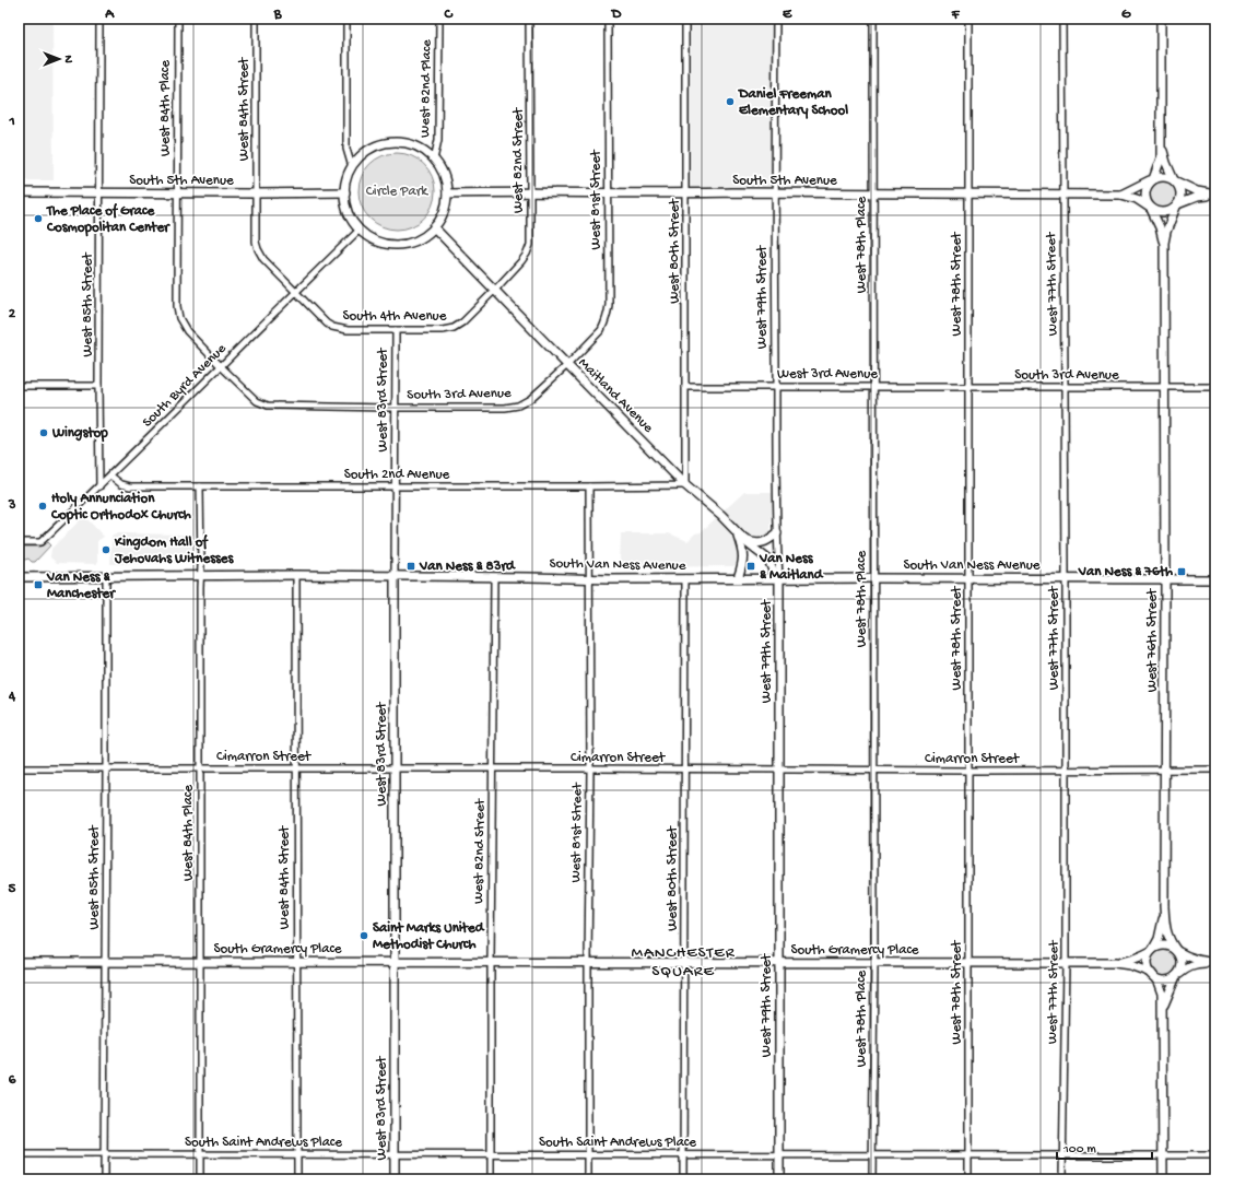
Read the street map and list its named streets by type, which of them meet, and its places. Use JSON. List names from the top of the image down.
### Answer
{
  "streets": {
    "street": [
      "West 82nd Place",
      "West 84th Place",
      "West 84th Street",
      "West 82nd Street",
      "South 5th Avenue",
      "West 81st Street",
      "West 78th Place",
      "West 80th Street",
      "West 78th Street",
      "West 77th Street",
      "West 79th Street",
      "West 85th Street",
      "South 4th Avenue",
      "West 3rd Avenue",
      "South 3rd Avenue",
      "South Byrd Avenue",
      "Maitland Avenue",
      "West 83rd Street",
      "South 2nd Avenue",
      "South Van Ness Avenue",
      "West 76th Street",
      "Cimarron Street",
      "South Gramercy Place",
      "South Saint Andrews Place"
    ]
  },
  "crossings": [
    ["West 82nd Place", "South 5th Avenue"],
    ["West 82nd Place", "South Byrd Avenue"],
    ["West 82nd Place", "Maitland Avenue"],
    ["West 84th Place", "South 5th Avenue"],
    ["West 84th Place", "South 3rd Avenue"],
    ["West 84th Place", "South Byrd Avenue"],
    ["West 84th Place", "South 2nd Avenue"],
    ["West 84th Place", "South Van Ness Avenue"],
    ["West 84th Place", "Cimarron Street"],
    ["West 84th Place", "South Gramercy Place"],
    ["West 84th Place", "South Saint Andrews Place"],
    ["West 84th Street", "South 5th Avenue"],
    ["West 84th Street", "South 4th Avenue"],
    ["West 84th Street", "South Byrd Avenue"],
    ["West 84th Street", "South Van Ness Avenue"],
    ["West 84th Street", "Cimarron Street"],
    ["West 84th Street", "South Gramercy Place"],
    ["West 84th Street", "South Saint Andrews Place"],
    ["West 82nd Street", "South 5th Avenue"],
    ["West 82nd Street", "South 4th Avenue"],
    ["West 82nd Street", "Maitland Avenue"],
    ["West 82nd Street", "South Van Ness Avenue"],
    ["West 82nd Street", "Cimarron Street"],
    ["West 82nd Street", "South Gramercy Place"],
    ["West 82nd Street", "South Saint Andrews Place"],
    ["South 5th Avenue", "West 81st Street"],
    ["South 5th Avenue", "West 78th Place"],
    ["South 5th Avenue", "West 80th Street"],
    ["South 5th Avenue", "West 78th Street"],
    ["South 5th Avenue", "West 77th Street"],
    ["South 5th Avenue", "West 79th Street"],
    ["South 5th Avenue", "West 85th Street"],
    ["South 5th Avenue", "South Byrd Avenue"],
    ["South 5th Avenue", "Maitland Avenue"],
    ["South 5th Avenue", "West 76th Street"],
    ["West 81st Street", "South 3rd Avenue"],
    ["West 81st Street", "Maitland Avenue"],
    ["West 81st Street", "South 2nd Avenue"],
    ["West 81st Street", "South Van Ness Avenue"],
    ["West 81st Street", "Cimarron Street"],
    ["West 81st Street", "South Gramercy Place"],
    ["West 81st Street", "South Saint Andrews Place"],
    ["West 78th Place", "West 3rd Avenue"],
    ["West 78th Place", "South Van Ness Avenue"],
    ["West 78th Place", "Cimarron Street"],
    ["West 78th Place", "South Gramercy Place"],
    ["West 78th Place", "South Saint Andrews Place"],
    ["West 80th Street", "West 3rd Avenue"],
    ["West 80th Street", "Maitland Avenue"],
    ["West 80th Street", "South 2nd Avenue"],
    ["West 80th Street", "South Van Ness Avenue"],
    ["West 80th Street", "Cimarron Street"],
    ["West 80th Street", "South Gramercy Place"],
    ["West 80th Street", "South Saint Andrews Place"],
    ["West 78th Street", "West 3rd Avenue"],
    ["West 78th Street", "South 3rd Avenue"],
    ["West 78th Street", "South Van Ness Avenue"],
    ["West 78th Street", "Cimarron Street"],
    ["West 78th Street", "South Gramercy Place"],
    ["West 78th Street", "South Saint Andrews Place"],
    ["West 77th Street", "South 3rd Avenue"],
    ["West 77th Street", "South Van Ness Avenue"],
    ["West 77th Street", "Cimarron Street"],
    ["West 77th Street", "South Gramercy Place"],
    ["West 77th Street", "South Saint Andrews Place"],
    ["West 79th Street", "West 3rd Avenue"],
    ["West 79th Street", "Maitland Avenue"],
    ["West 79th Street", "South Van Ness Avenue"],
    ["West 79th Street", "Cimarron Street"],
    ["West 79th Street", "South Gramercy Place"],
    ["West 79th Street", "South Saint Andrews Place"],
    ["West 85th Street", "South Byrd Avenue"],
    ["West 85th Street", "South Van Ness Avenue"],
    ["West 85th Street", "Cimarron Street"],
    ["West 85th Street", "South Gramercy Place"],
    ["West 85th Street", "South Saint Andrews Place"],
    ["South 4th Avenue", "South Byrd Avenue"],
    ["South 4th Avenue", "Maitland Avenue"],
    ["South 4th Avenue", "West 83rd Street"],
    ["West 3rd Avenue", "South 3rd Avenue"],
    ["South 3rd Avenue", "South Byrd Avenue"],
    ["South 3rd Avenue", "Maitland Avenue"],
    ["South 3rd Avenue", "West 83rd Street"],
    ["South 3rd Avenue", "West 76th Street"],
    ["South Byrd Avenue", "Maitland Avenue"],
    ["South Byrd Avenue", "South 2nd Avenue"],
    ["Maitland Avenue", "South 2nd Avenue"],
    ["Maitland Avenue", "South Van Ness Avenue"],
    ["West 83rd Street", "South 2nd Avenue"],
    ["West 83rd Street", "South Van Ness Avenue"],
    ["West 83rd Street", "Cimarron Street"],
    ["West 83rd Street", "South Gramercy Place"],
    ["West 83rd Street", "South Saint Andrews Place"],
    ["South Van Ness Avenue", "West 76th Street"],
    ["West 76th Street", "Cimarron Street"],
    ["West 76th Street", "South Gramercy Place"]
  ],
  "districts": ["MANCHESTER SQUARE"],
  "parks": ["Circle Park"],
  "places": {
    "other": [
      "Daniel Freeman Elementary School",
      "The Place of Grace Cosmopolitan Center",
      "Wingstop",
      "Holy Annunciation Coptic Orthodox Church",
      "Kingdom Hall of Jehovahs Witnesses",
      "Saint Marks United Methodist Church"
    ],
    "transit": [
      "Van Ness & 83rd",
      "Van Ness & Maitland",
      "Van Ness & 76th",
      "Van Ness & Manchester"
    ]
  },
  "scale_bar": "100 m",
  "north": "right",
  "grid": {
    "columns": [
      "A",
      "B",
      "C",
      "D",
      "E",
      "F",
      "G"
    ],
    "rows": [
      "1",
      "2",
      "3",
      "4",
      "5",
      "6"
    ]
  }
}
